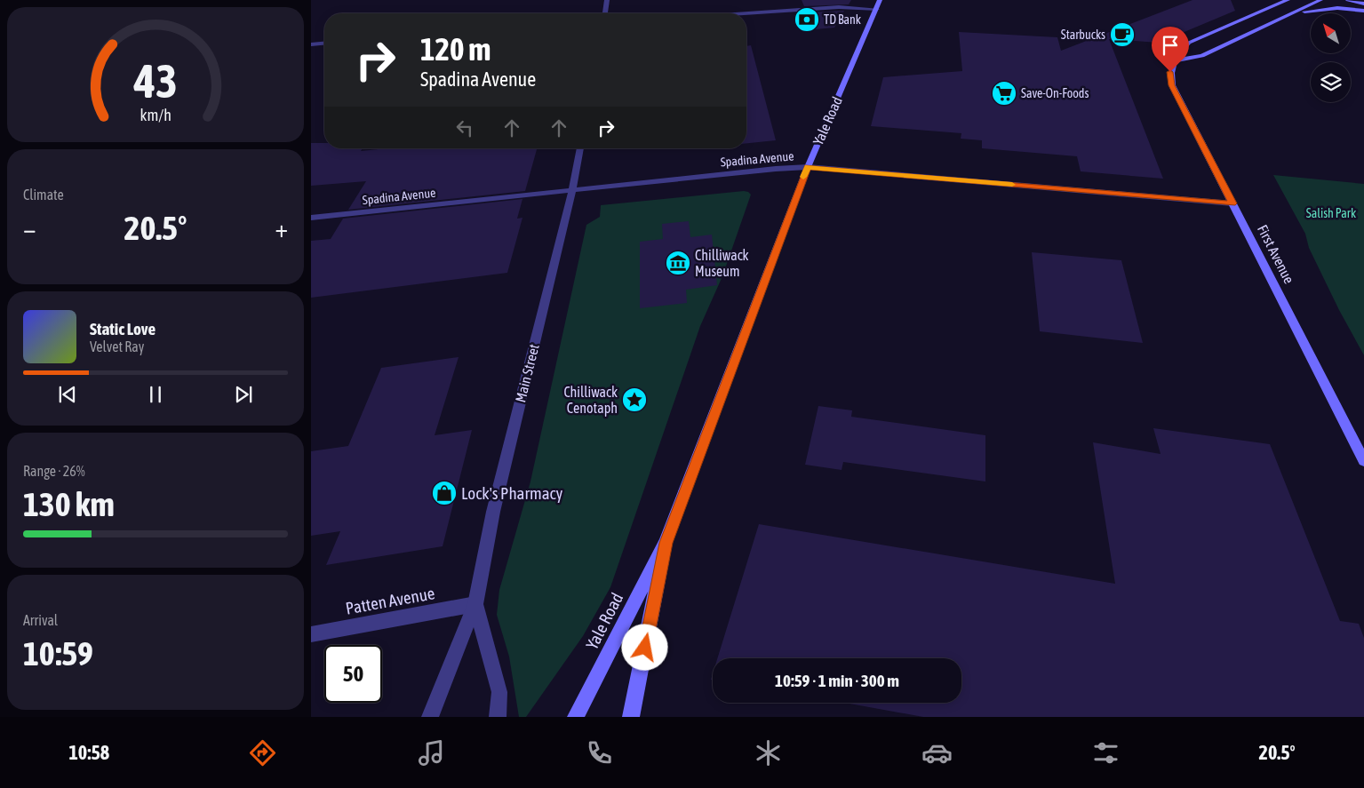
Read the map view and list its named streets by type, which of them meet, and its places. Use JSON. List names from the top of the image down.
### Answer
{
  "streets": {
    "main road": ["Yale Road", "First Avenue"],
    "street": ["Spadina Avenue", "Main Street", "Patten Avenue"]
  },
  "crossings": [
    ["Yale Road", "Spadina Avenue"],
    ["Spadina Avenue", "First Avenue"],
    ["Spadina Avenue", "Main Street"],
    ["Main Street", "Patten Avenue"]
  ],
  "parks": ["Salish Park"],
  "places": {
    "bank": ["TD Bank"],
    "cafe": ["Starbucks"],
    "supermarket": ["Save-On-Foods"],
    "museum": ["Chilliwack Museum"],
    "place": ["Chilliwack Cenotaph"],
    "shop": ["Lock's Pharmacy"]
  },
  "north": "top left",
  "page": {
    "turn": ["120 m", "Spadina Avenue"],
    "tile": [
      "Climate",
      ["Range · 26%", "130 km"],
      ["Arrival", "10:59"]
    ],
    "heat": ["−", "20.5°", "+"],
    "song": ["Static Love", "Velvet Ray"],
    "limit": "50",
    "trip": "10:59 · 1 min · 300 m",
    "tabs": ["10:58", "20.5°"],
    "gauge": ["43", "km/h"]
  }
}
